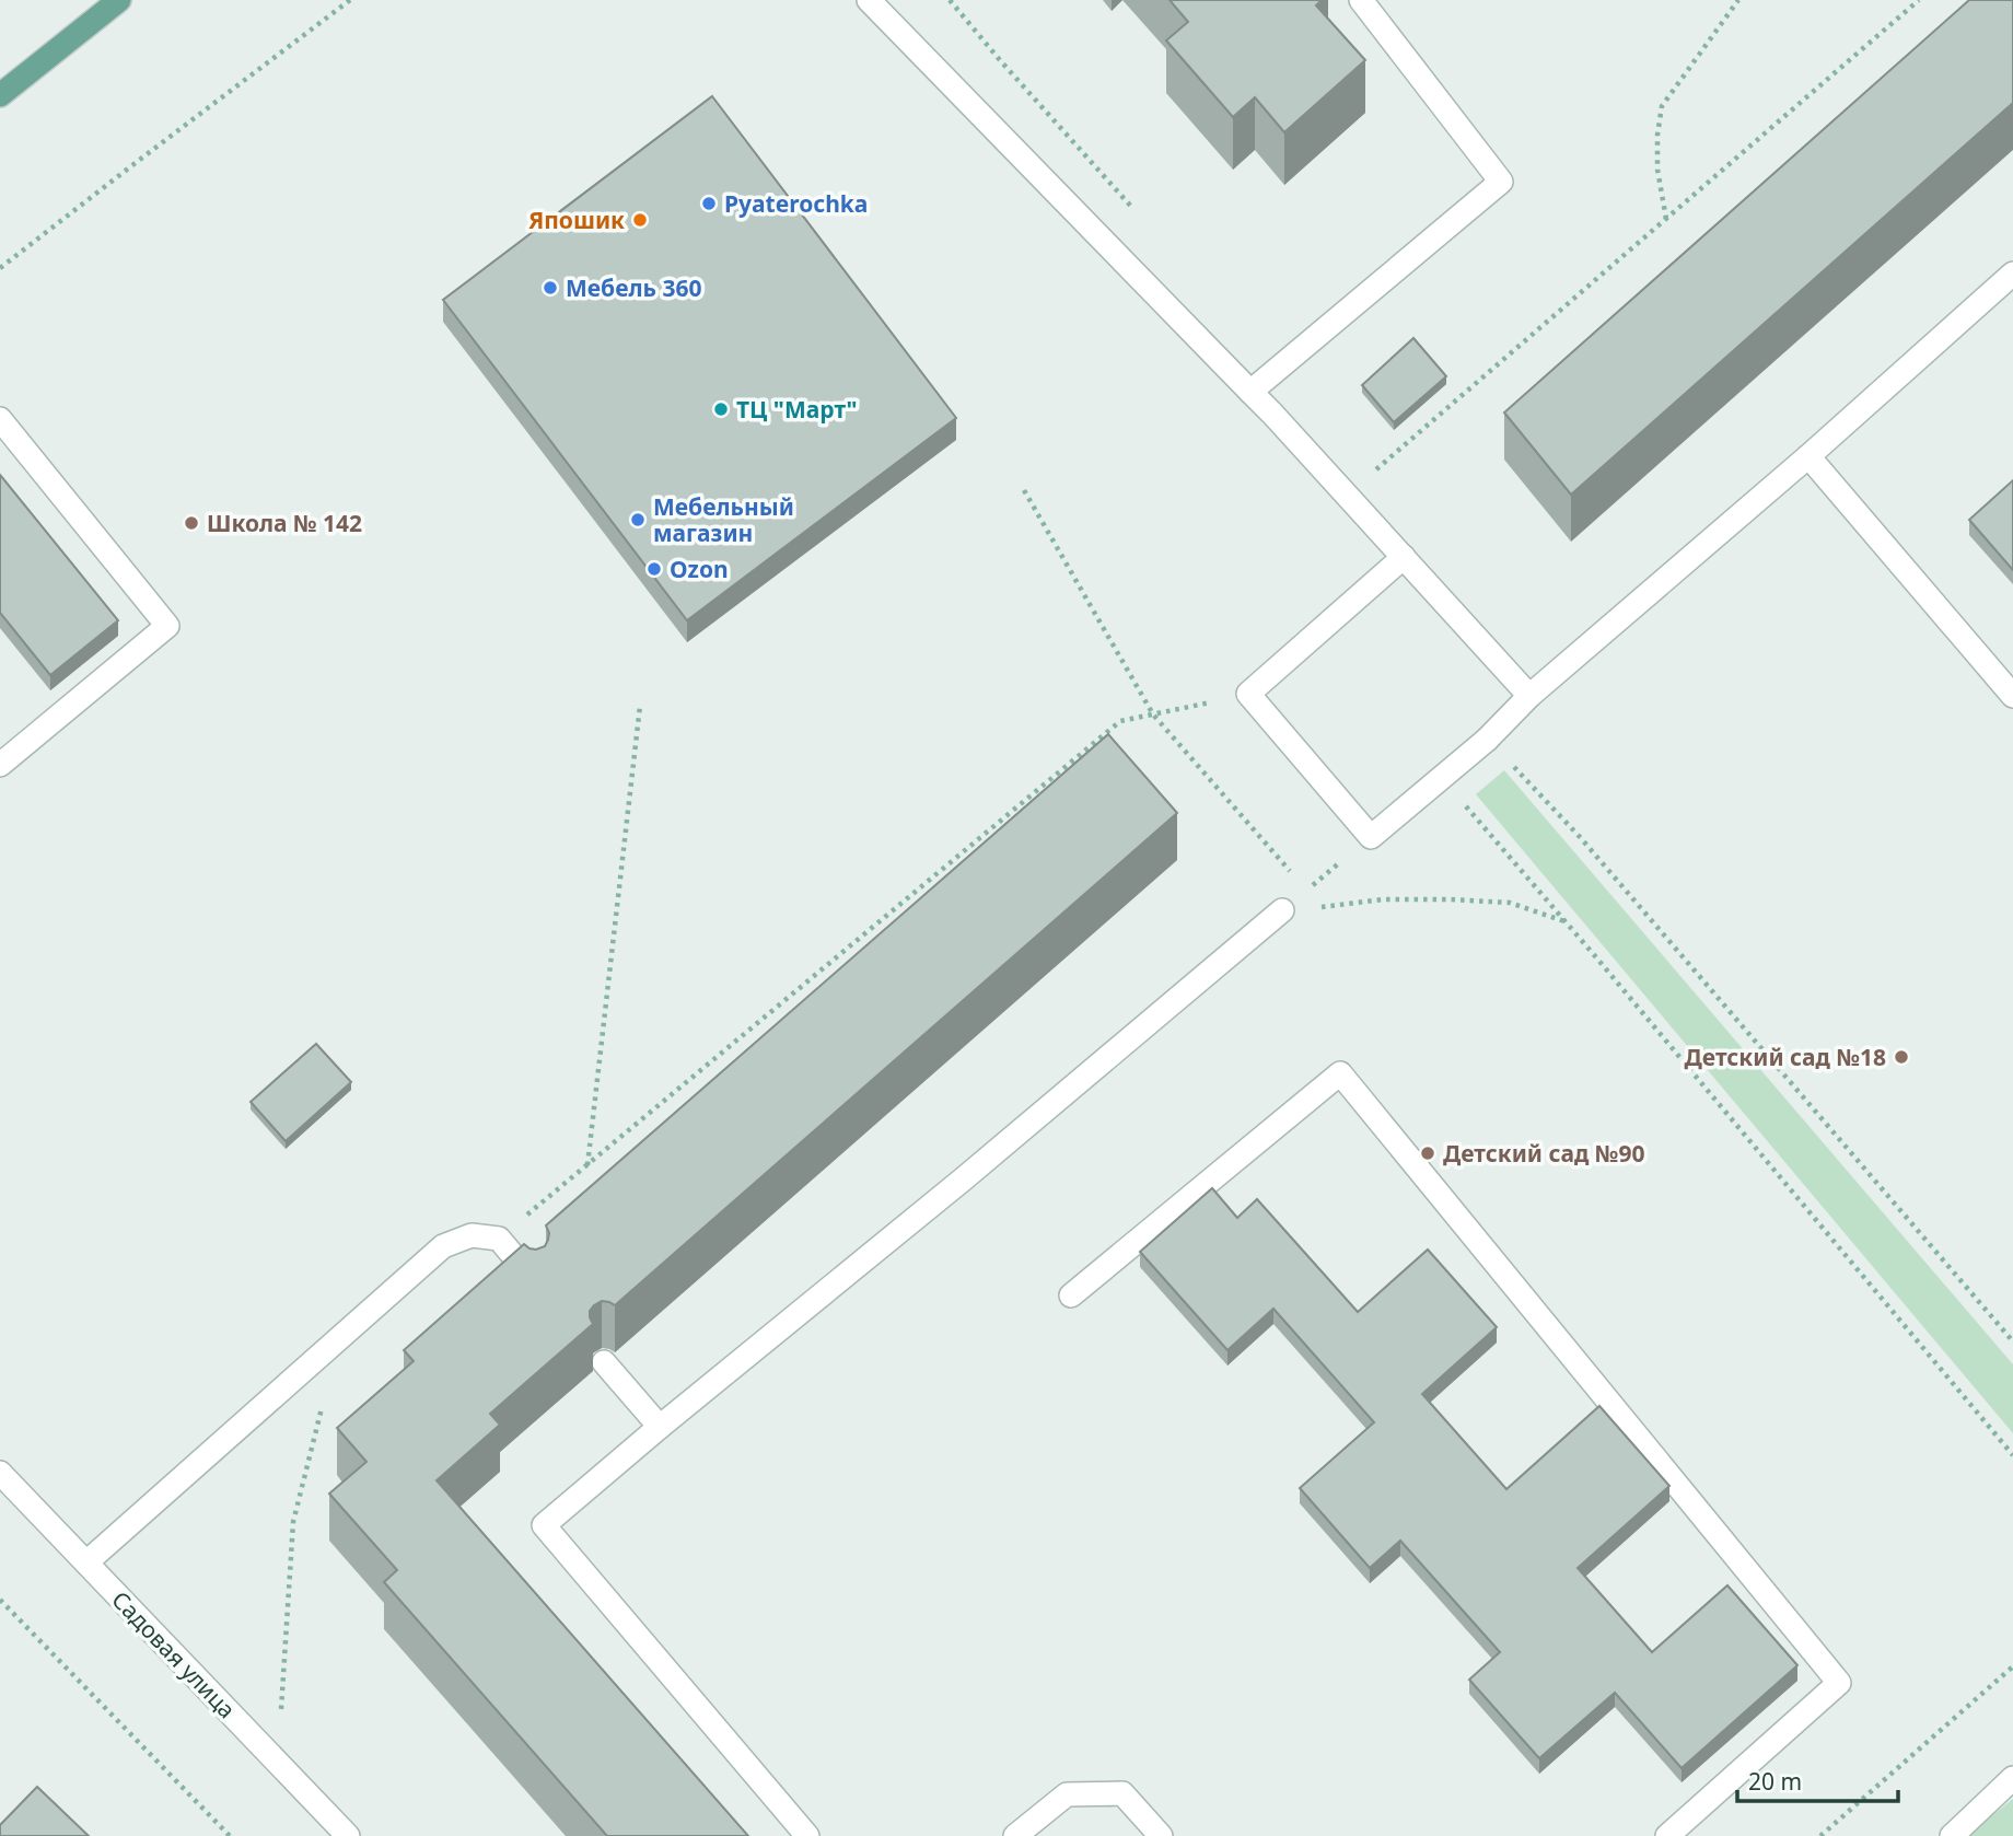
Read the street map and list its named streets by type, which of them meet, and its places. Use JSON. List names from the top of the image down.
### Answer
{
  "streets": {
    "street": ["Садовая улица"]
  },
  "places": [
    "Pyaterochka",
    "Япошик",
    "Мебель 360",
    "ТЦ \"Март\"",
    "Мебельный магазин",
    "Школа № 142",
    "Ozon",
    "Детский сад №18",
    "Детский сад №90"
  ],
  "scale_bar": "20 m"
}
